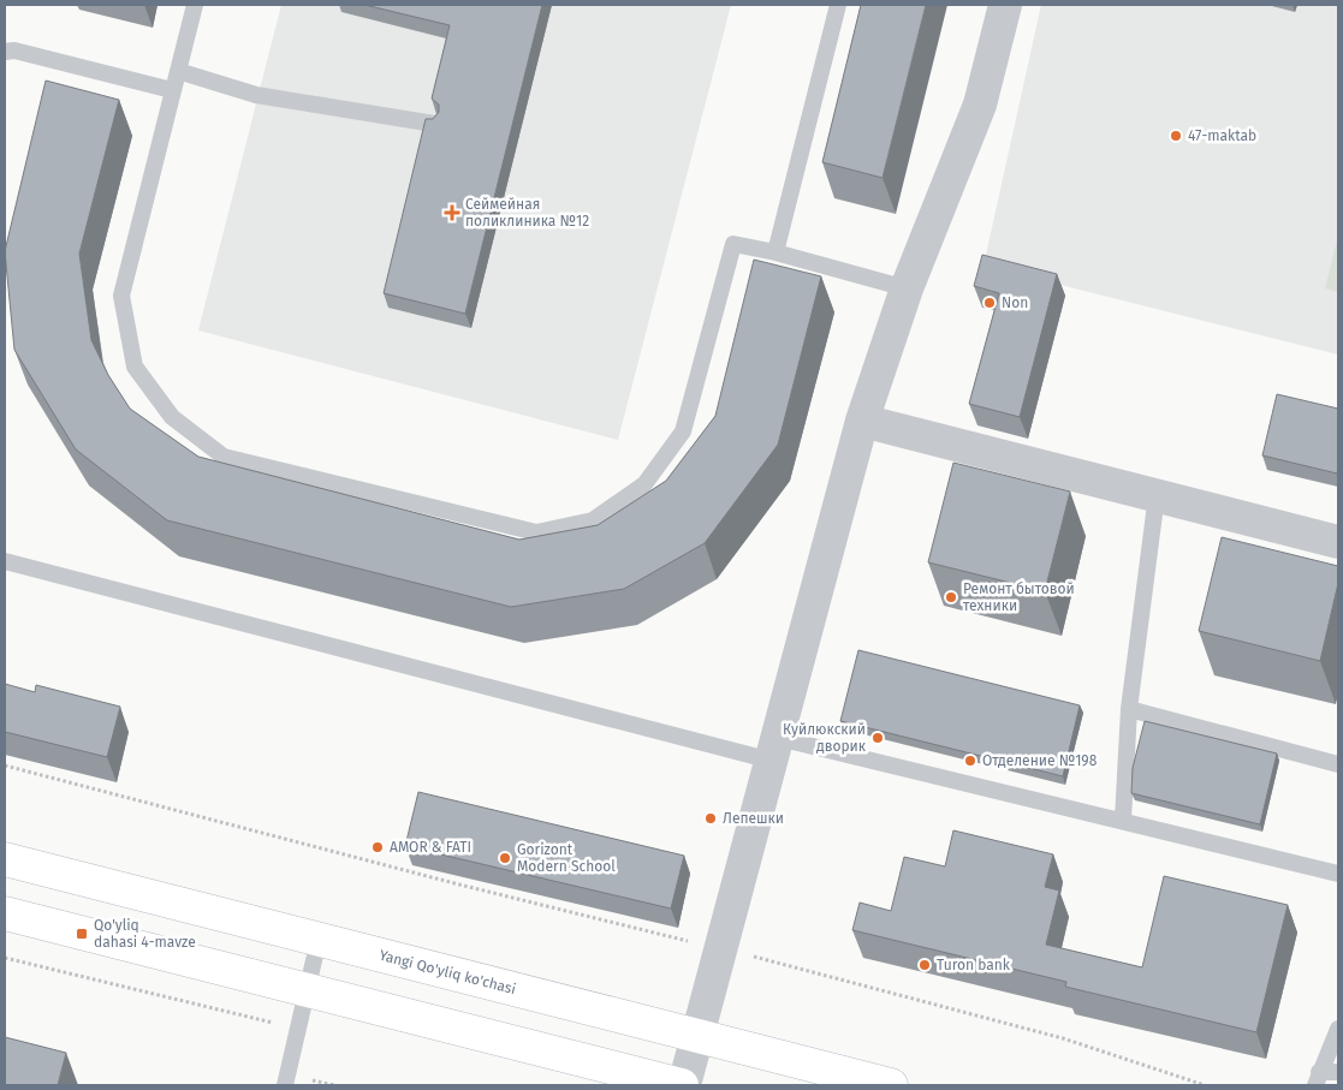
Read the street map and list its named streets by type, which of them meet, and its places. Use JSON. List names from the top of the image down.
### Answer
{
  "streets": {
    "main road": ["Yangi Qo'yliq ko'chasi"]
  },
  "places": {
    "other": [
      "47-maktab",
      "Non",
      "Ремонт бытовой техники",
      "Куйлюкский дворик",
      "Отделение №198",
      "Лепешки",
      "AMOR & FATI",
      "Gorizont Modern School",
      "Turon bank"
    ],
    "health": ["Сеймейная поликлиника №12"],
    "transit": ["Qo'yliq dahasi 4-mavze"]
  }
}
